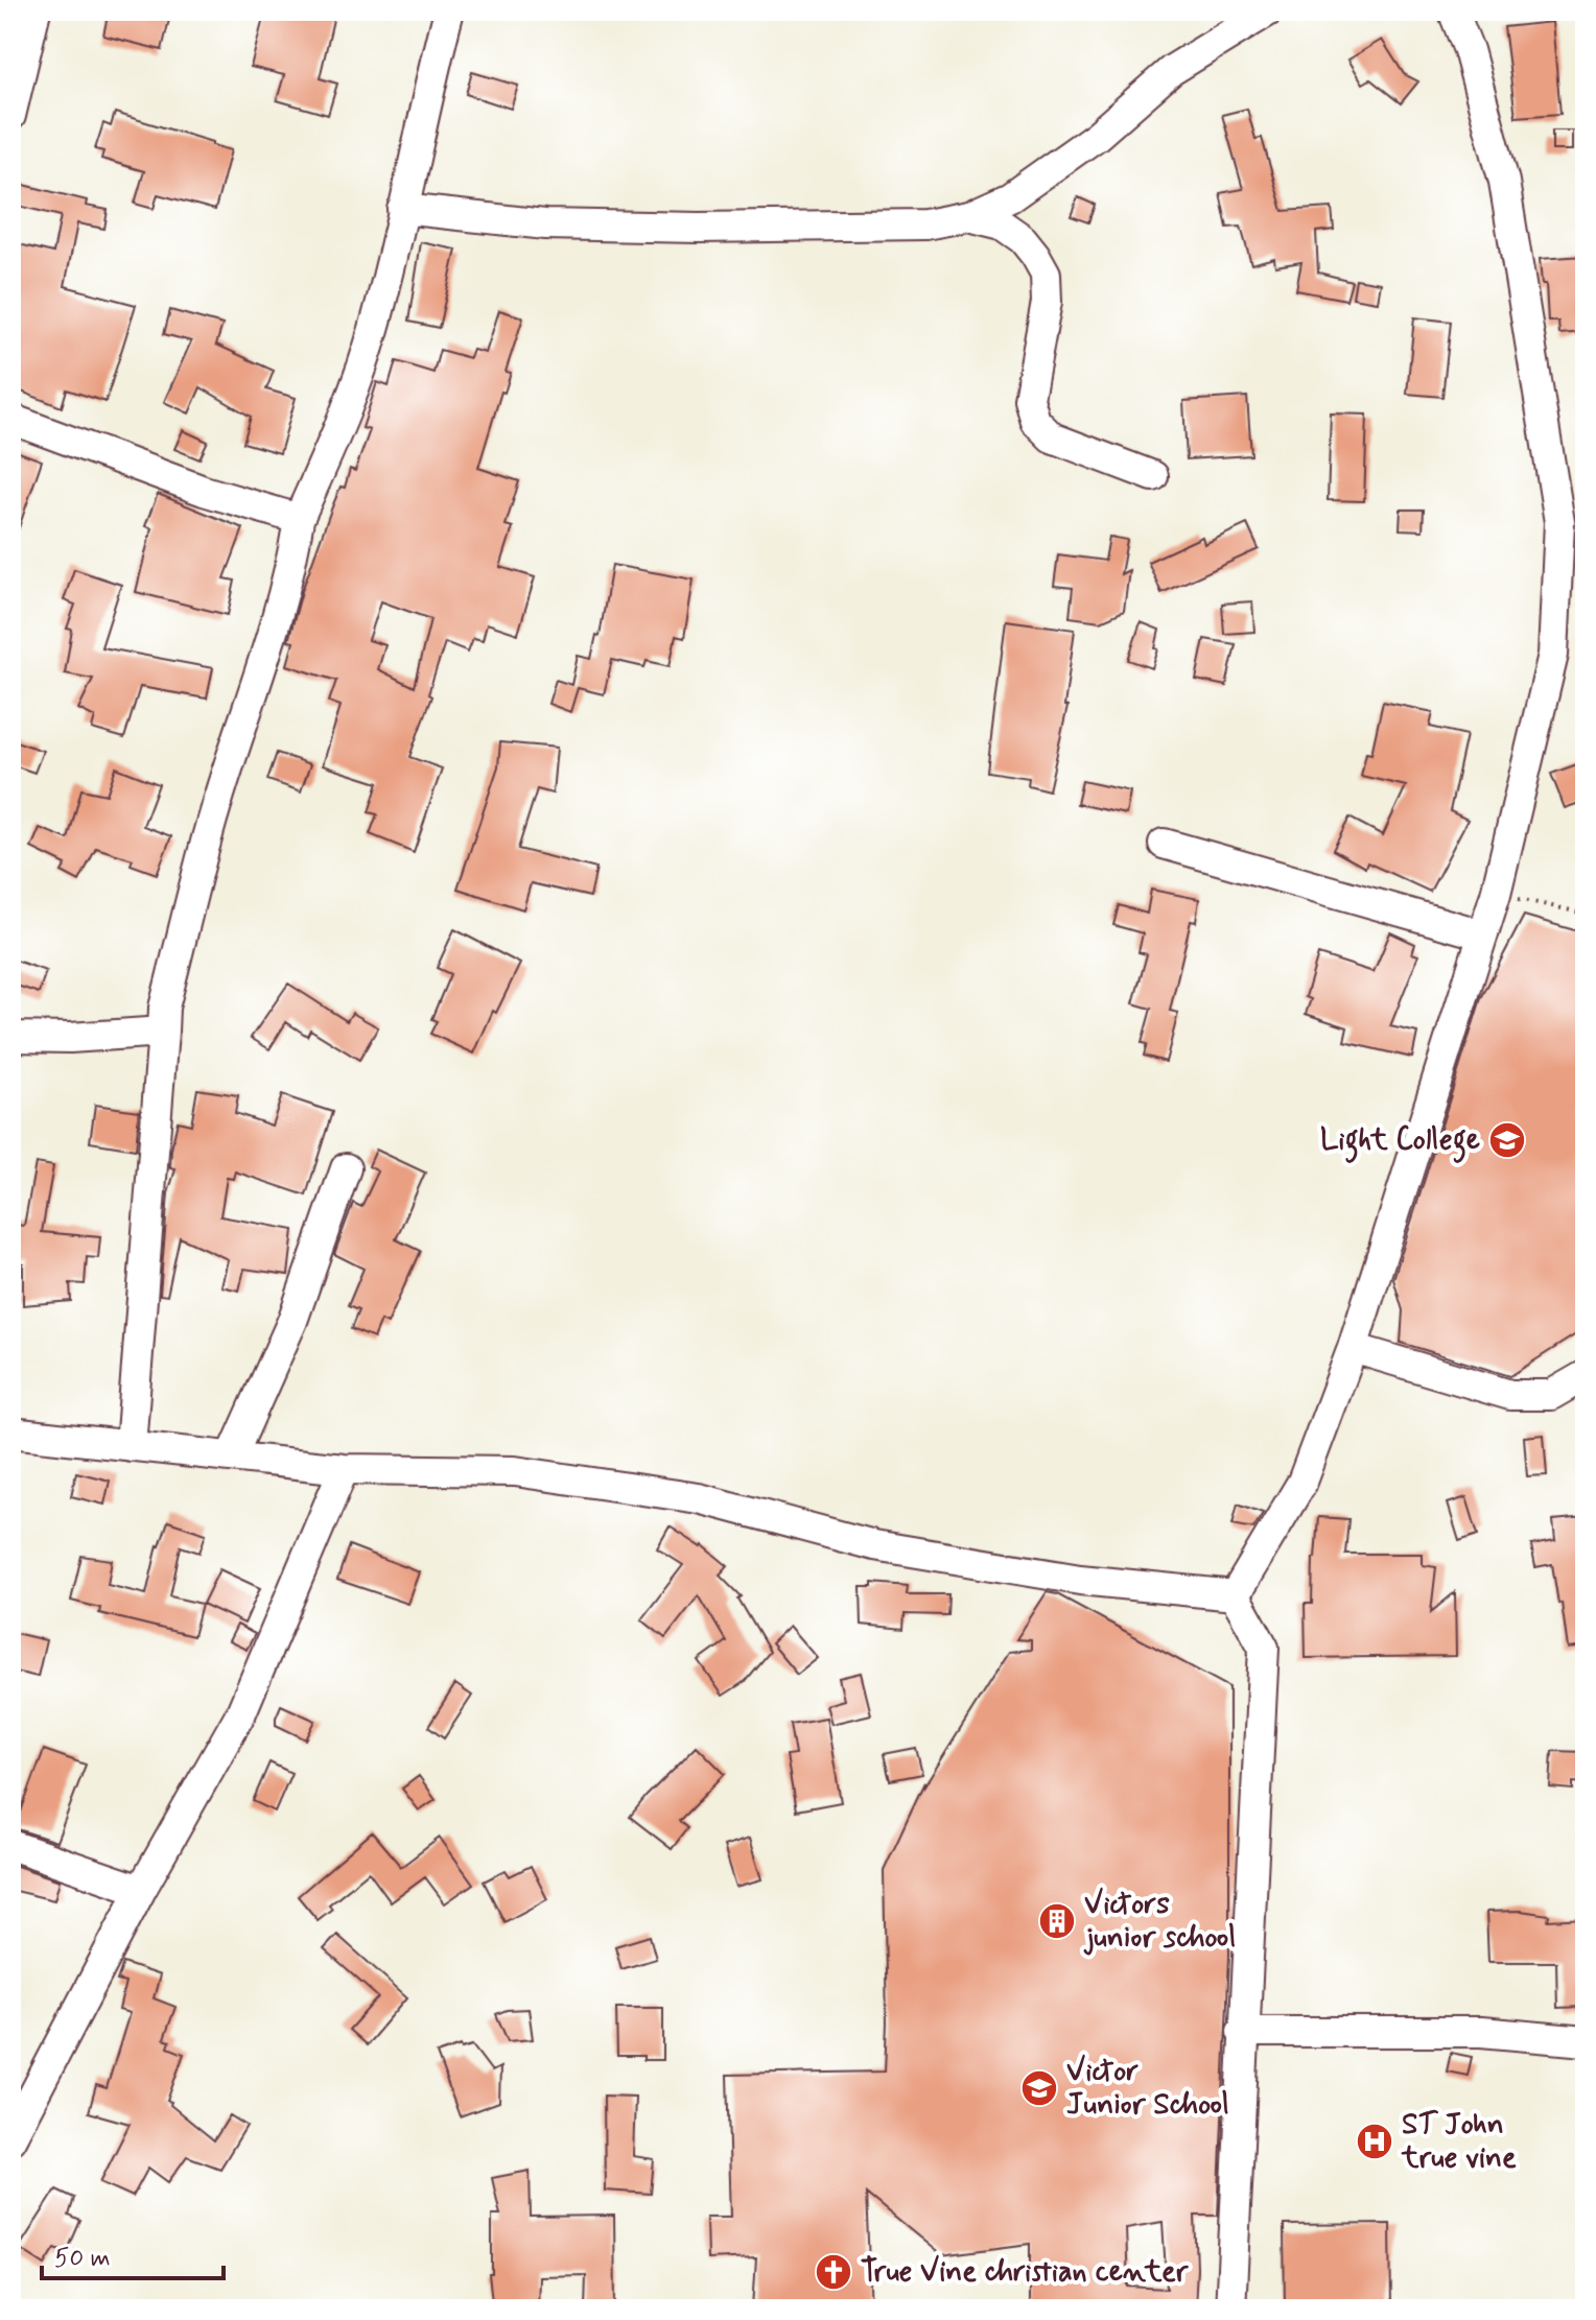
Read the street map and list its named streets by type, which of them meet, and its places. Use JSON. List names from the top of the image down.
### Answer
{
  "places": {
    "school or university": ["Light College", "Victor Junior School"],
    "building": ["Victors junior school"],
    "hospital": ["ST John true vine"],
    "church": ["True Vine christian center"]
  },
  "scale_bar": "50 m"
}
